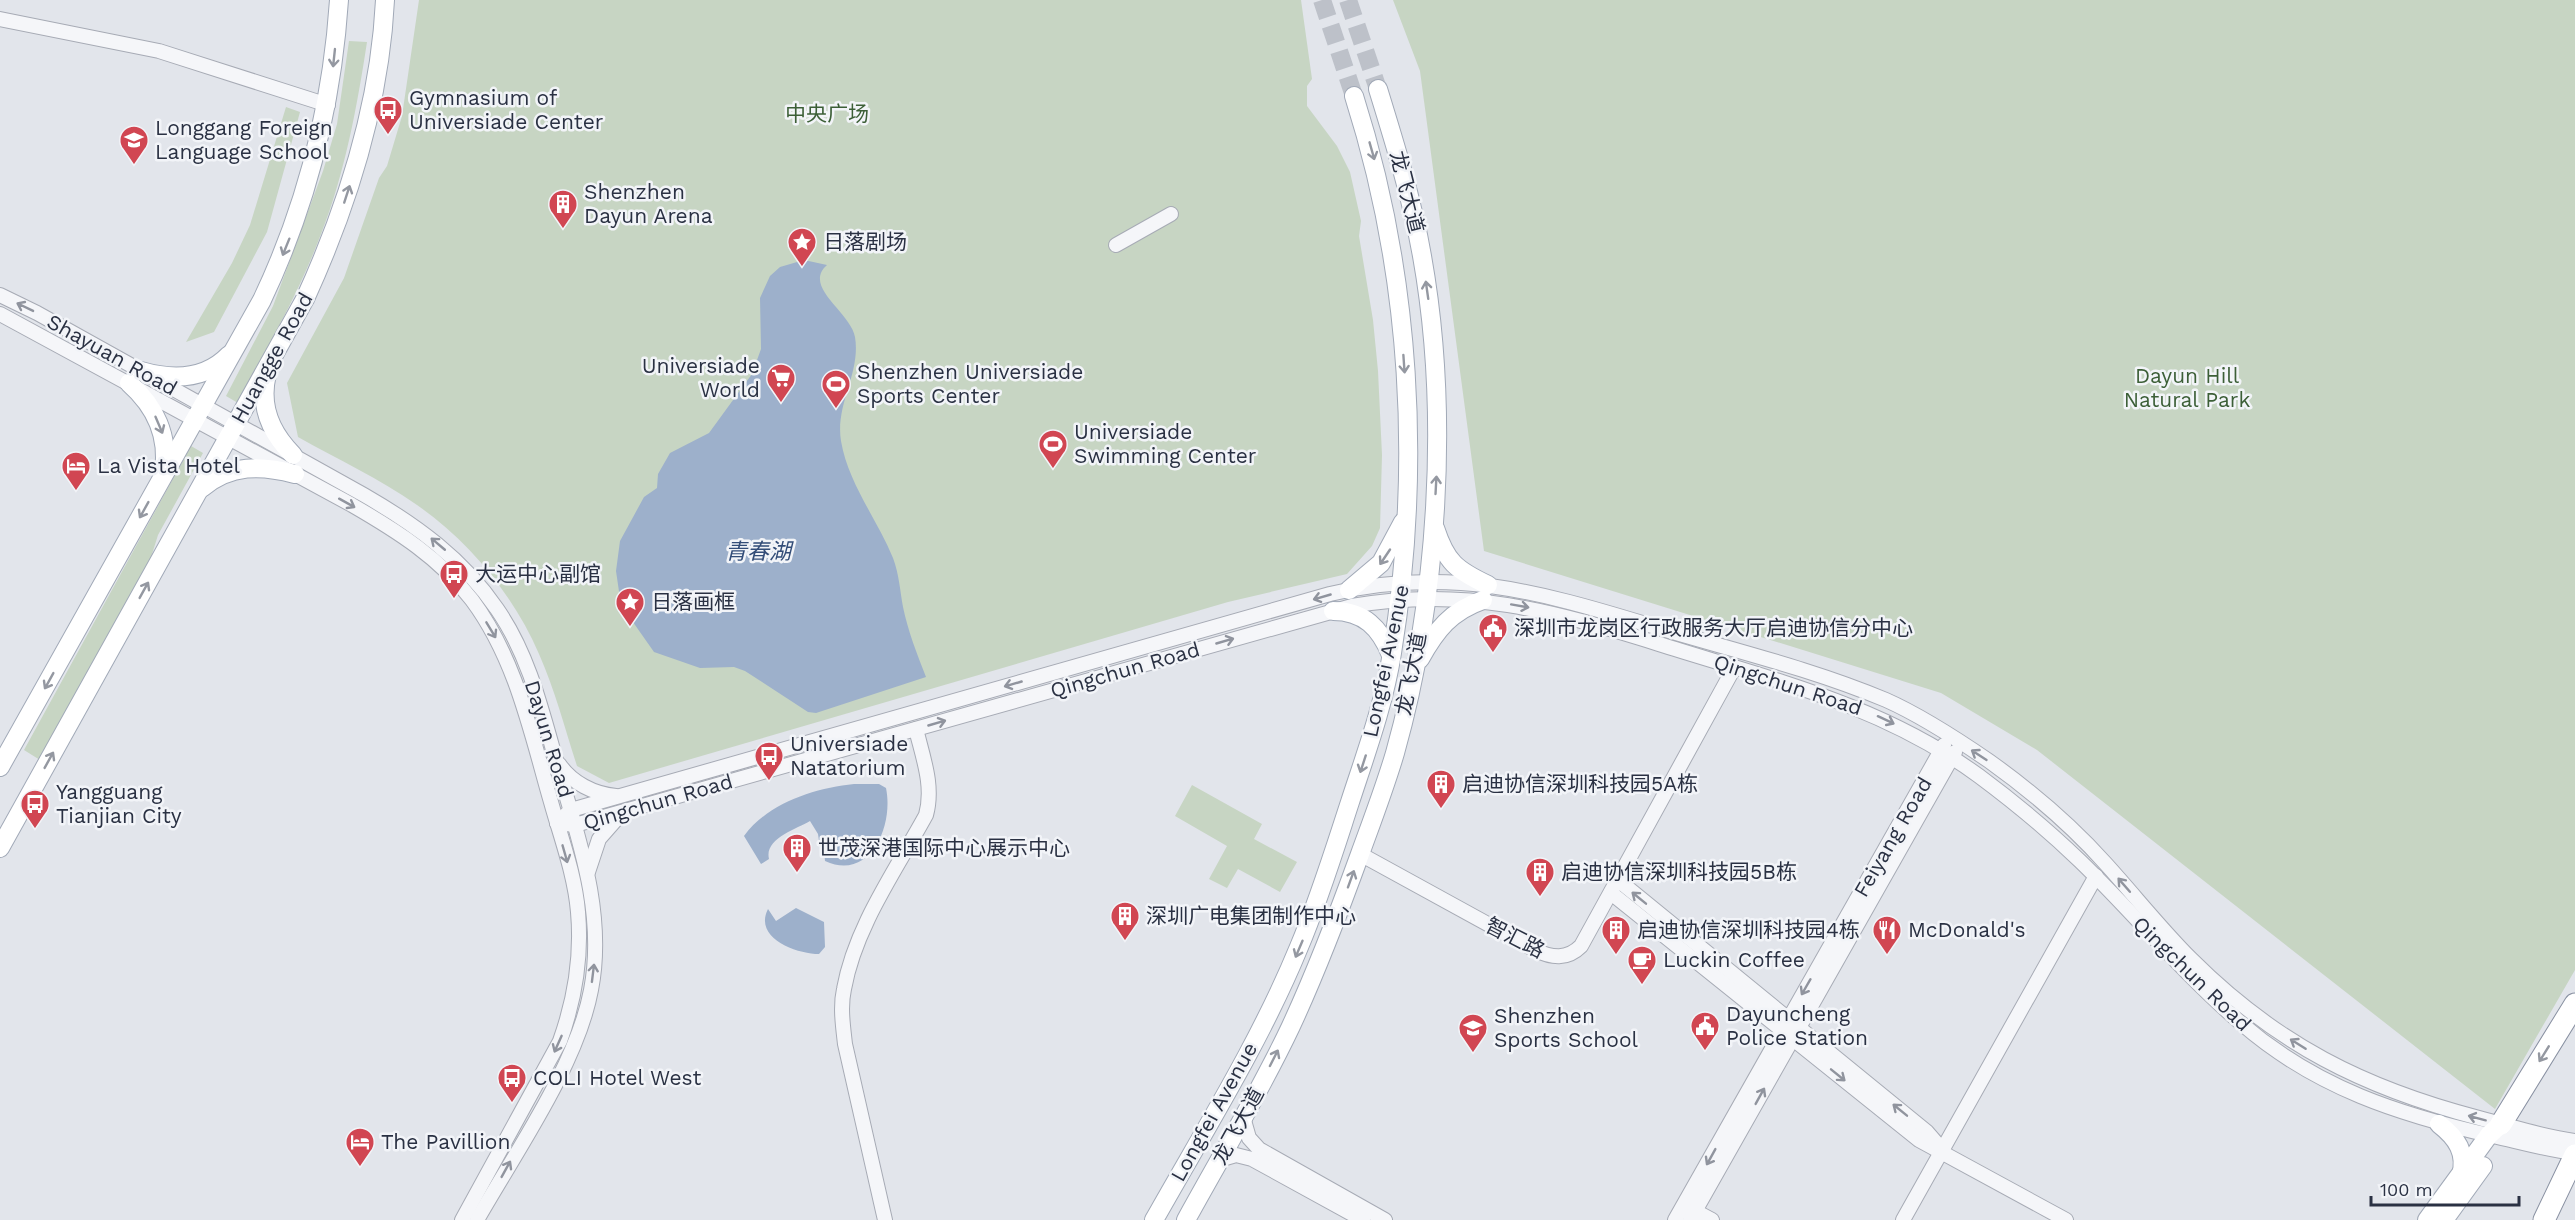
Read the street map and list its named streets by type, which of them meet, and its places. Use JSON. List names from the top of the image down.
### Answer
{
  "streets": {
    "main road": ["龙飞大道", "Huangge Road", "Longfei Avenue"],
    "street": [
      "Shayuan Road",
      "Qingchun Road",
      "Dayun Road",
      "Feiyang Road",
      "智汇路"
    ]
  },
  "crossings": [
    ["龙飞大道", "Qingchun Road"],
    ["龙飞大道", "智汇路"],
    ["Shayuan Road", "Huangge Road"],
    ["Shayuan Road", "Dayun Road"],
    ["Huangge Road", "Dayun Road"],
    ["Longfei Avenue", "Qingchun Road"],
    ["Qingchun Road", "Dayun Road"],
    ["Qingchun Road", "Feiyang Road"],
    ["Qingchun Road", "智汇路"]
  ],
  "one_way": ["龙飞大道", "Longfei Avenue"],
  "water": ["青春湖"],
  "parks": ["中央广场", "Dayun Hill Natural Park"],
  "places": {
    "bus stop": [
      "Gymnasium of Universiade Center",
      "大运中心副馆",
      "Universiade Natatorium",
      "Yangguang Tianjian City",
      "COLI Hotel West"
    ],
    "school or university": ["Longgang Foreign Language School", "Shenzhen Sports School"],
    "building": [
      "Shenzhen Dayun Arena",
      "启迪协信深圳科技园5A栋",
      "世茂深港国际中心展示中心",
      "启迪协信深圳科技园5B栋",
      "深圳广电集团制作中心",
      "启迪协信深圳科技园4栋"
    ],
    "place": ["日落剧场", "日落画框"],
    "supermarket": ["Universiade World"],
    "sports": ["Shenzhen Universiade Sports Center", "Universiade Swimming Center"],
    "hotel": ["La Vista Hotel", "The Pavillion"],
    "public building": ["深圳市龙岗区行政服务大厅启迪协信分中心", "Dayuncheng Police Station"],
    "restaurant": ["McDonald's"],
    "cafe": ["Luckin Coffee"]
  },
  "scale_bar": "100 m"
}
